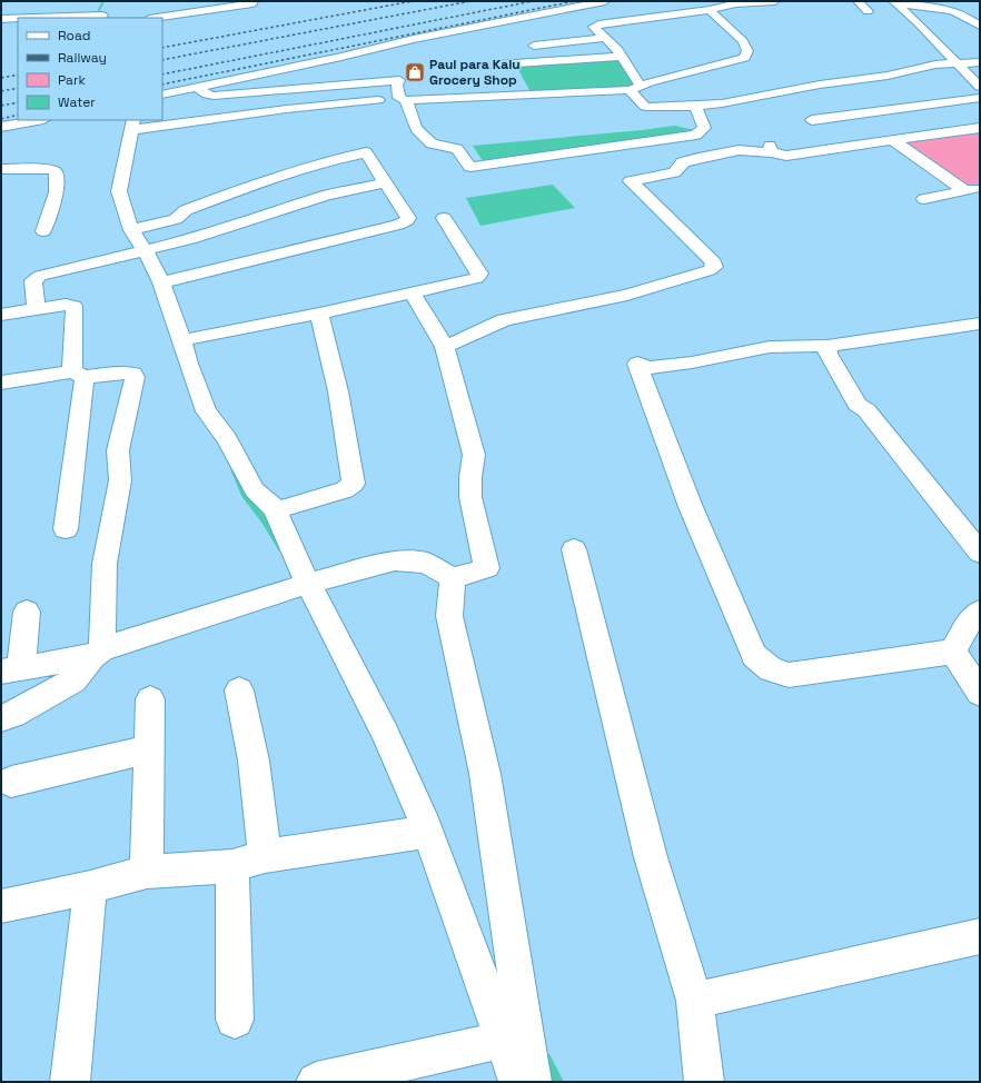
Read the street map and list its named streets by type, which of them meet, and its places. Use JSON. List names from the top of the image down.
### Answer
{
  "places": {
    "shop": ["Paul para Kalu Grocery Shop"]
  },
  "legend": [
    "Road",
    "Railway",
    "Park",
    "Water"
  ]
}
